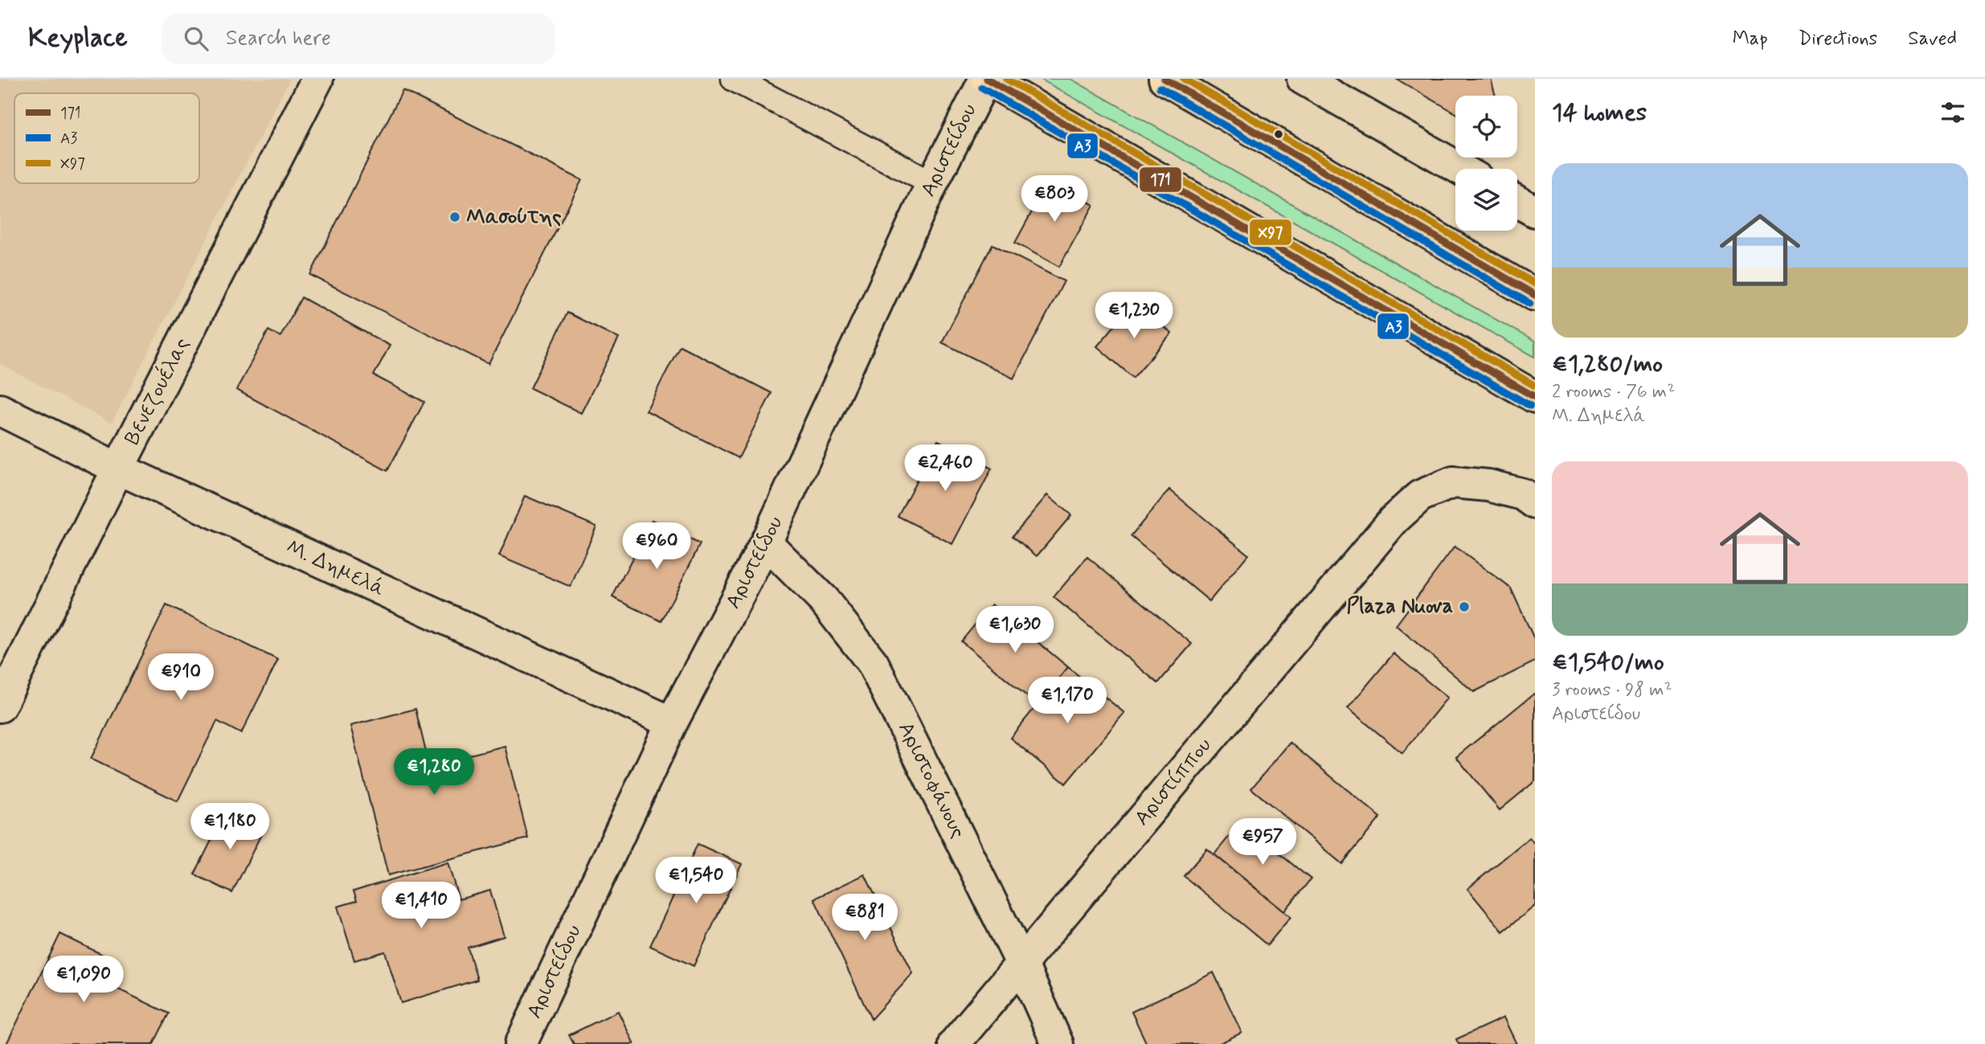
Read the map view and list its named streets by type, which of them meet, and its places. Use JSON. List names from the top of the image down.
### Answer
{
  "streets": {
    "street": [
      "Αριστείδου",
      "Βενεζουέλας",
      "Μ. Δημελά",
      "Αριστοφάνους",
      "Αριστίππου"
    ]
  },
  "crossings": [
    ["Αριστείδου", "Μ. Δημελά"],
    ["Αριστείδου", "Αριστοφάνους"],
    ["Βενεζουέλας", "Μ. Δημελά"],
    ["Αριστοφάνους", "Αριστίππου"]
  ],
  "places": ["Μασούτης", "Plaza Nuova"],
  "lines": ["transit line 171", "transit line X97", "transit line Α3"],
  "legend": ["171", "Α3", "X97"],
  "page": {
    "header": "Keyplace",
    "search": "Search here",
    "nav": ["Map", "Directions", "Saved"],
    "heading": "14 homes",
    "list": [
      {
        "name": "€1,280/mo",
        "note": "2 rooms · 76 m² · Μ. Δημελά"
      },
      {
        "name": "€1,540/mo",
        "note": "3 rooms · 98 m² · Αριστείδου"
      }
    ],
    "price": [
      "€803",
      "€1,230",
      "€2,460",
      "€960",
      "€1,630",
      "€910",
      "€1,170",
      "€1,280",
      "€1,180",
      "€957",
      "€1,540",
      "€1,410",
      "€881",
      "€1,090"
    ]
  }
}
